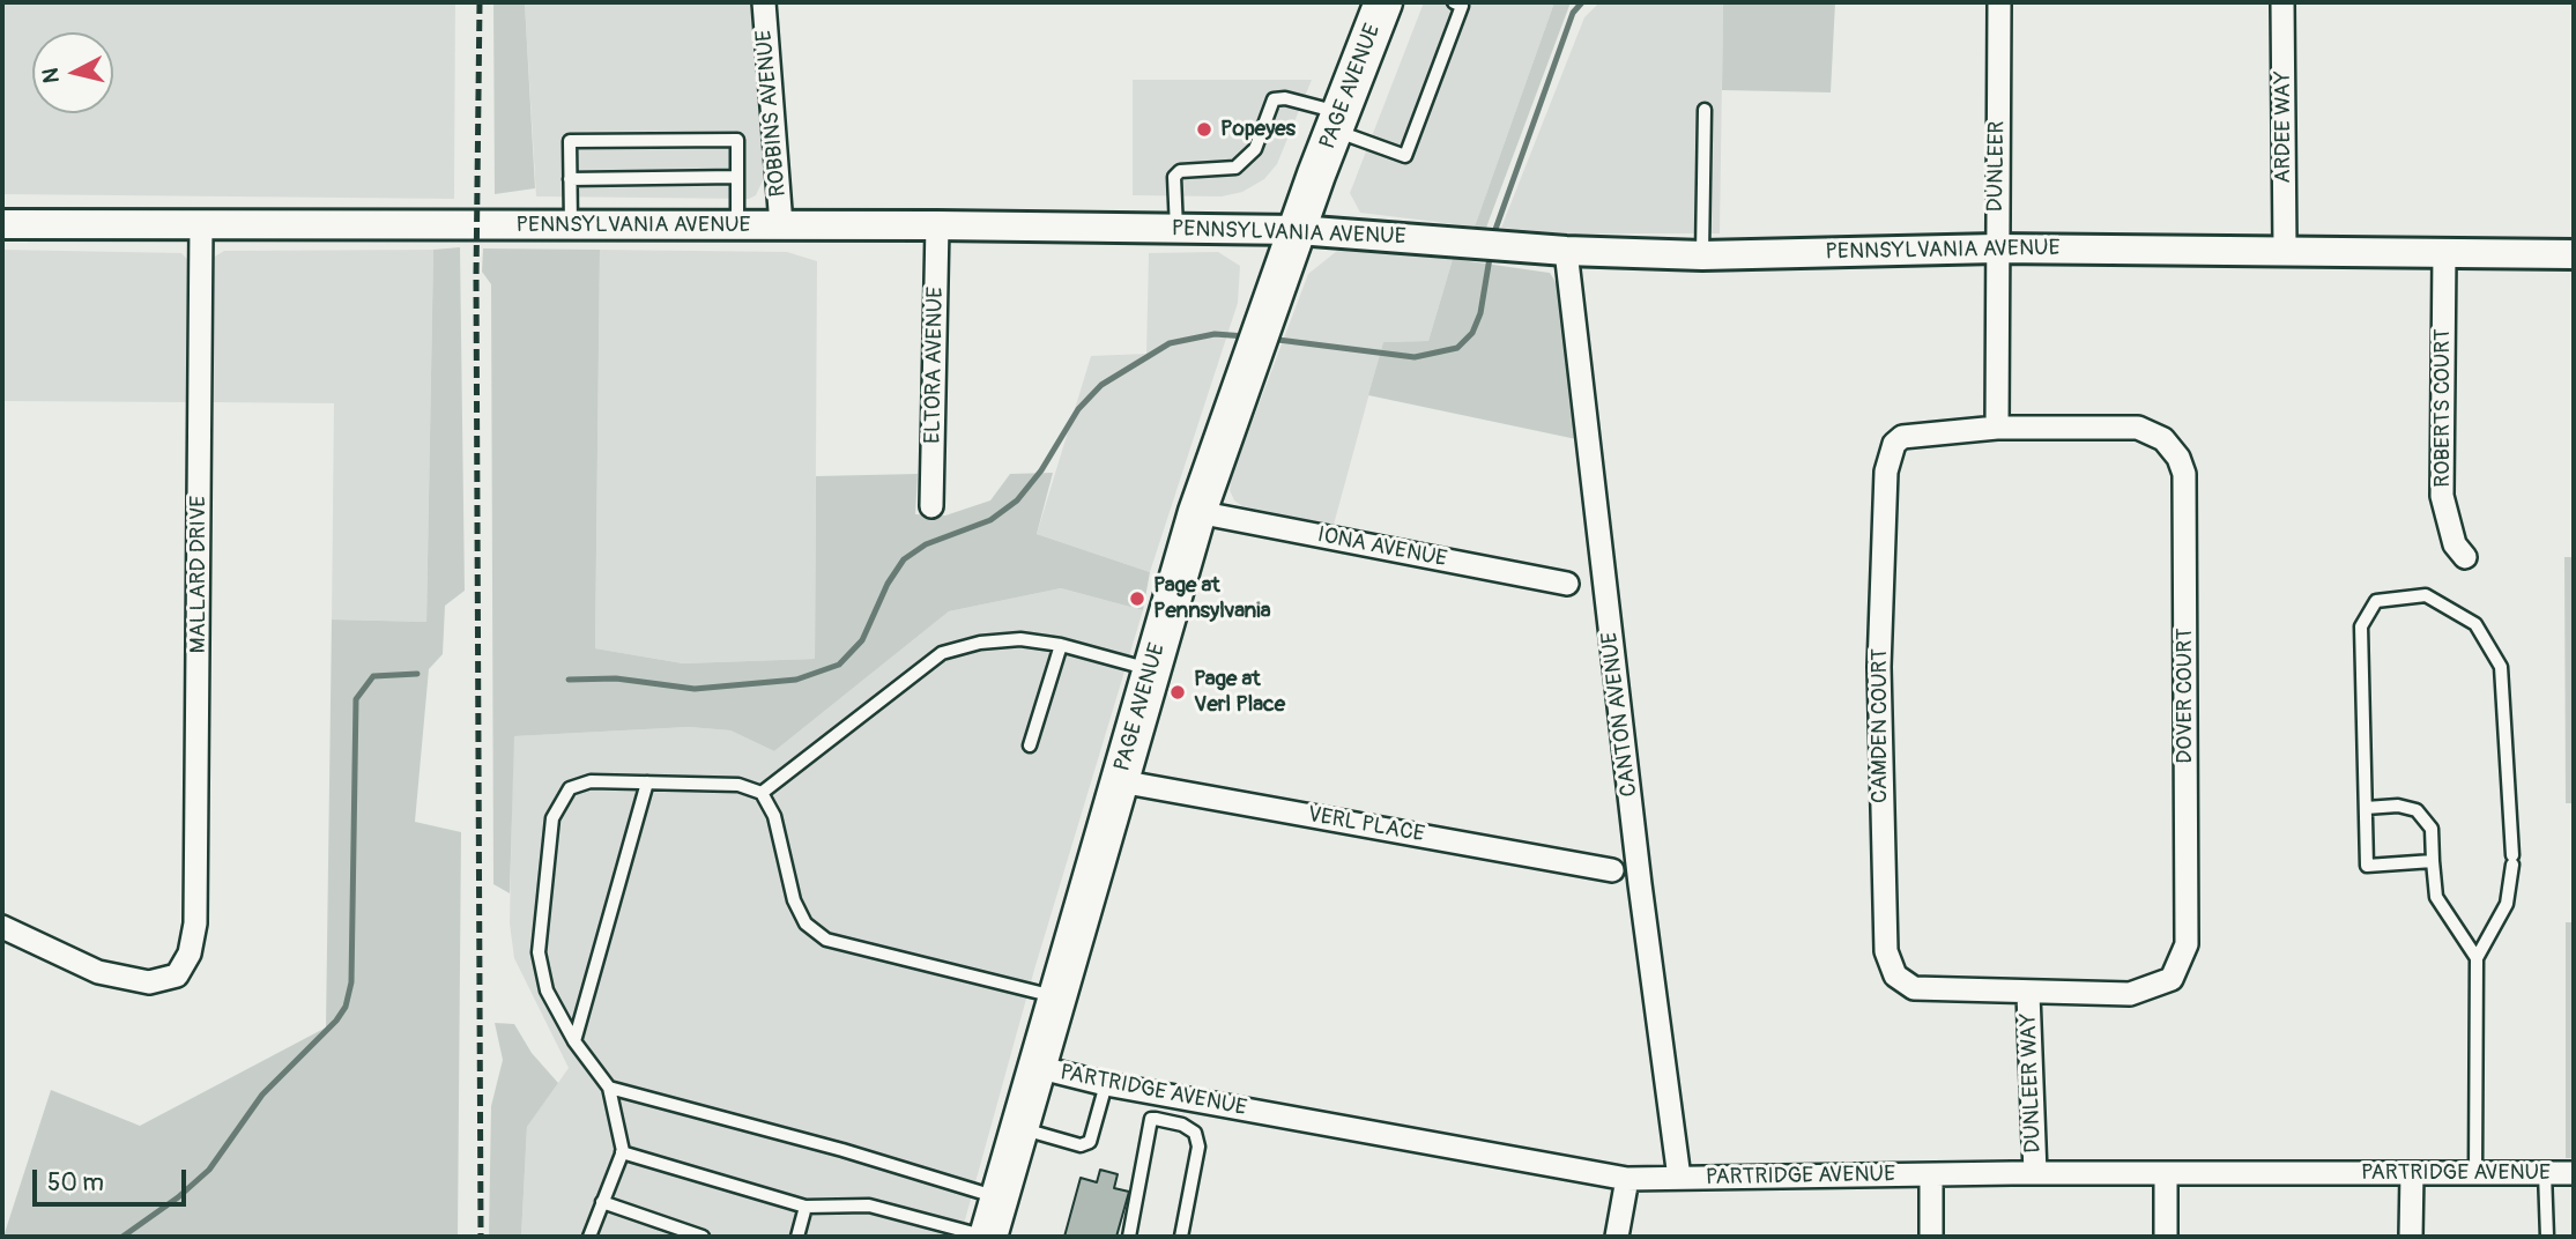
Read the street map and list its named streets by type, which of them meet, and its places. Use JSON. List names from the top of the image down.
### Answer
{
  "streets": {
    "main road": ["PAGE AVENUE"],
    "street": [
      "ROBBINS AVENUE",
      "ARDEE WAY",
      "DUNLEER",
      "PENNSYLVANIA AVENUE",
      "ELTORA AVENUE",
      "ROBERTS COURT",
      "IONA AVENUE",
      "MALLARD DRIVE",
      "DOVER COURT",
      "CANTON AVENUE",
      "CAMDEN COURT",
      "VERL PLACE",
      "DUNLEER WAY",
      "PARTRIDGE AVENUE"
    ]
  },
  "crossings": [
    ["PAGE AVENUE", "PENNSYLVANIA AVENUE"],
    ["PAGE AVENUE", "IONA AVENUE"],
    ["PAGE AVENUE", "VERL PLACE"],
    ["PAGE AVENUE", "PARTRIDGE AVENUE"],
    ["ROBBINS AVENUE", "PENNSYLVANIA AVENUE"],
    ["ARDEE WAY", "PENNSYLVANIA AVENUE"],
    ["DUNLEER", "PENNSYLVANIA AVENUE"],
    ["DUNLEER", "DOVER COURT"],
    ["DUNLEER", "CAMDEN COURT"],
    ["PENNSYLVANIA AVENUE", "ELTORA AVENUE"],
    ["PENNSYLVANIA AVENUE", "ROBERTS COURT"],
    ["PENNSYLVANIA AVENUE", "MALLARD DRIVE"],
    ["PENNSYLVANIA AVENUE", "CANTON AVENUE"],
    ["DOVER COURT", "CAMDEN COURT"],
    ["DOVER COURT", "DUNLEER WAY"],
    ["CANTON AVENUE", "PARTRIDGE AVENUE"],
    ["CAMDEN COURT", "DUNLEER WAY"],
    ["DUNLEER WAY", "PARTRIDGE AVENUE"]
  ],
  "places": ["Popeyes", "Page at Pennsylvania", "Page at Verl Place"],
  "scale_bar": "50 m",
  "north": "left"
}
